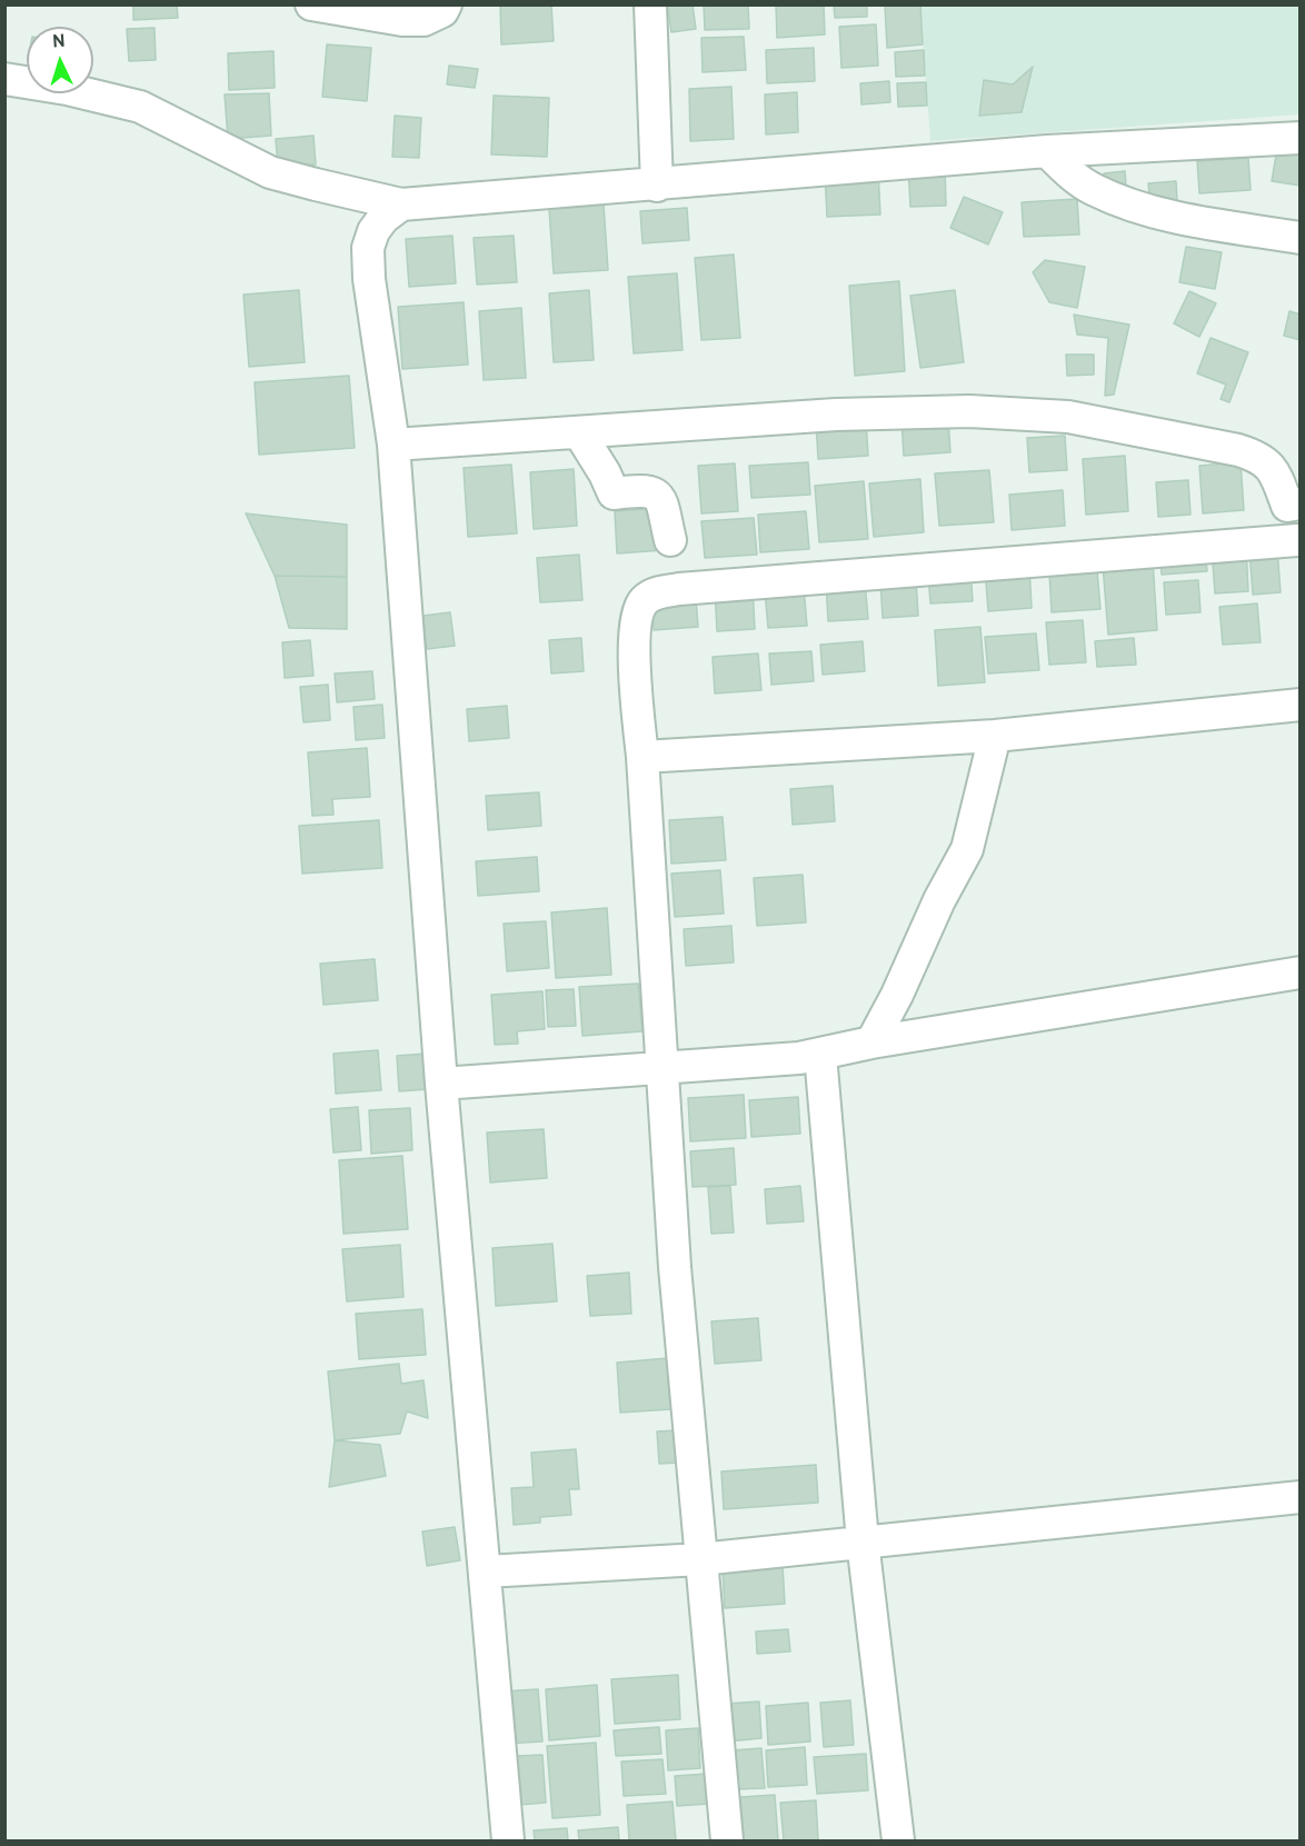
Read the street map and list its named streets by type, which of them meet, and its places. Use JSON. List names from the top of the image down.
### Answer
{
  "north": "top"
}
